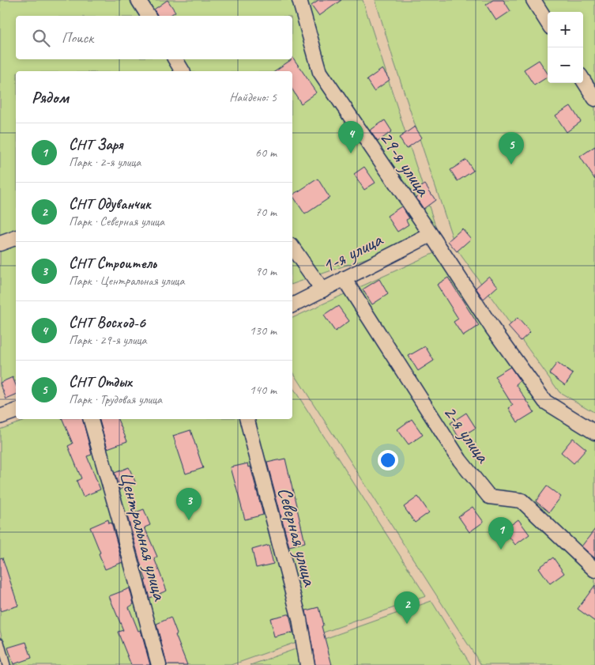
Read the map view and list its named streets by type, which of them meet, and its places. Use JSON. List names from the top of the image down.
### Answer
{
  "streets": {
    "street": [
      "29-я улица",
      "1-я улица",
      "2-я улица",
      "Центральная улица",
      "Северная улица"
    ]
  },
  "crossings": [
    ["29-я улица", "1-я улица"],
    ["1-я улица", "2-я улица"]
  ],
  "page": {
    "map_buttons": ["+", "−"],
    "search": "Поиск",
    "heading": ["Рядом", "Найдено: 5"],
    "pins": [
      "4",
      "5",
      "3",
      "1",
      "2"
    ],
    "list": [
      {
        "mark": "1",
        "name": "СНТ Заря",
        "note": "Парк · 2-я улица",
        "value": "60 m"
      },
      {
        "mark": "2",
        "name": "СНТ Одуванчик",
        "note": "Парк · Северная улица",
        "value": "70 m"
      },
      {
        "mark": "3",
        "name": "СНТ Строитель",
        "note": "Парк · Центральная улица",
        "value": "90 m"
      },
      {
        "mark": "4",
        "name": "СНТ Восход-6",
        "note": "Парк · 29-я улица",
        "value": "130 m"
      },
      {
        "mark": "5",
        "name": "СНТ Отдых",
        "note": "Парк · Трудовая улица",
        "value": "140 m"
      }
    ]
  }
}
